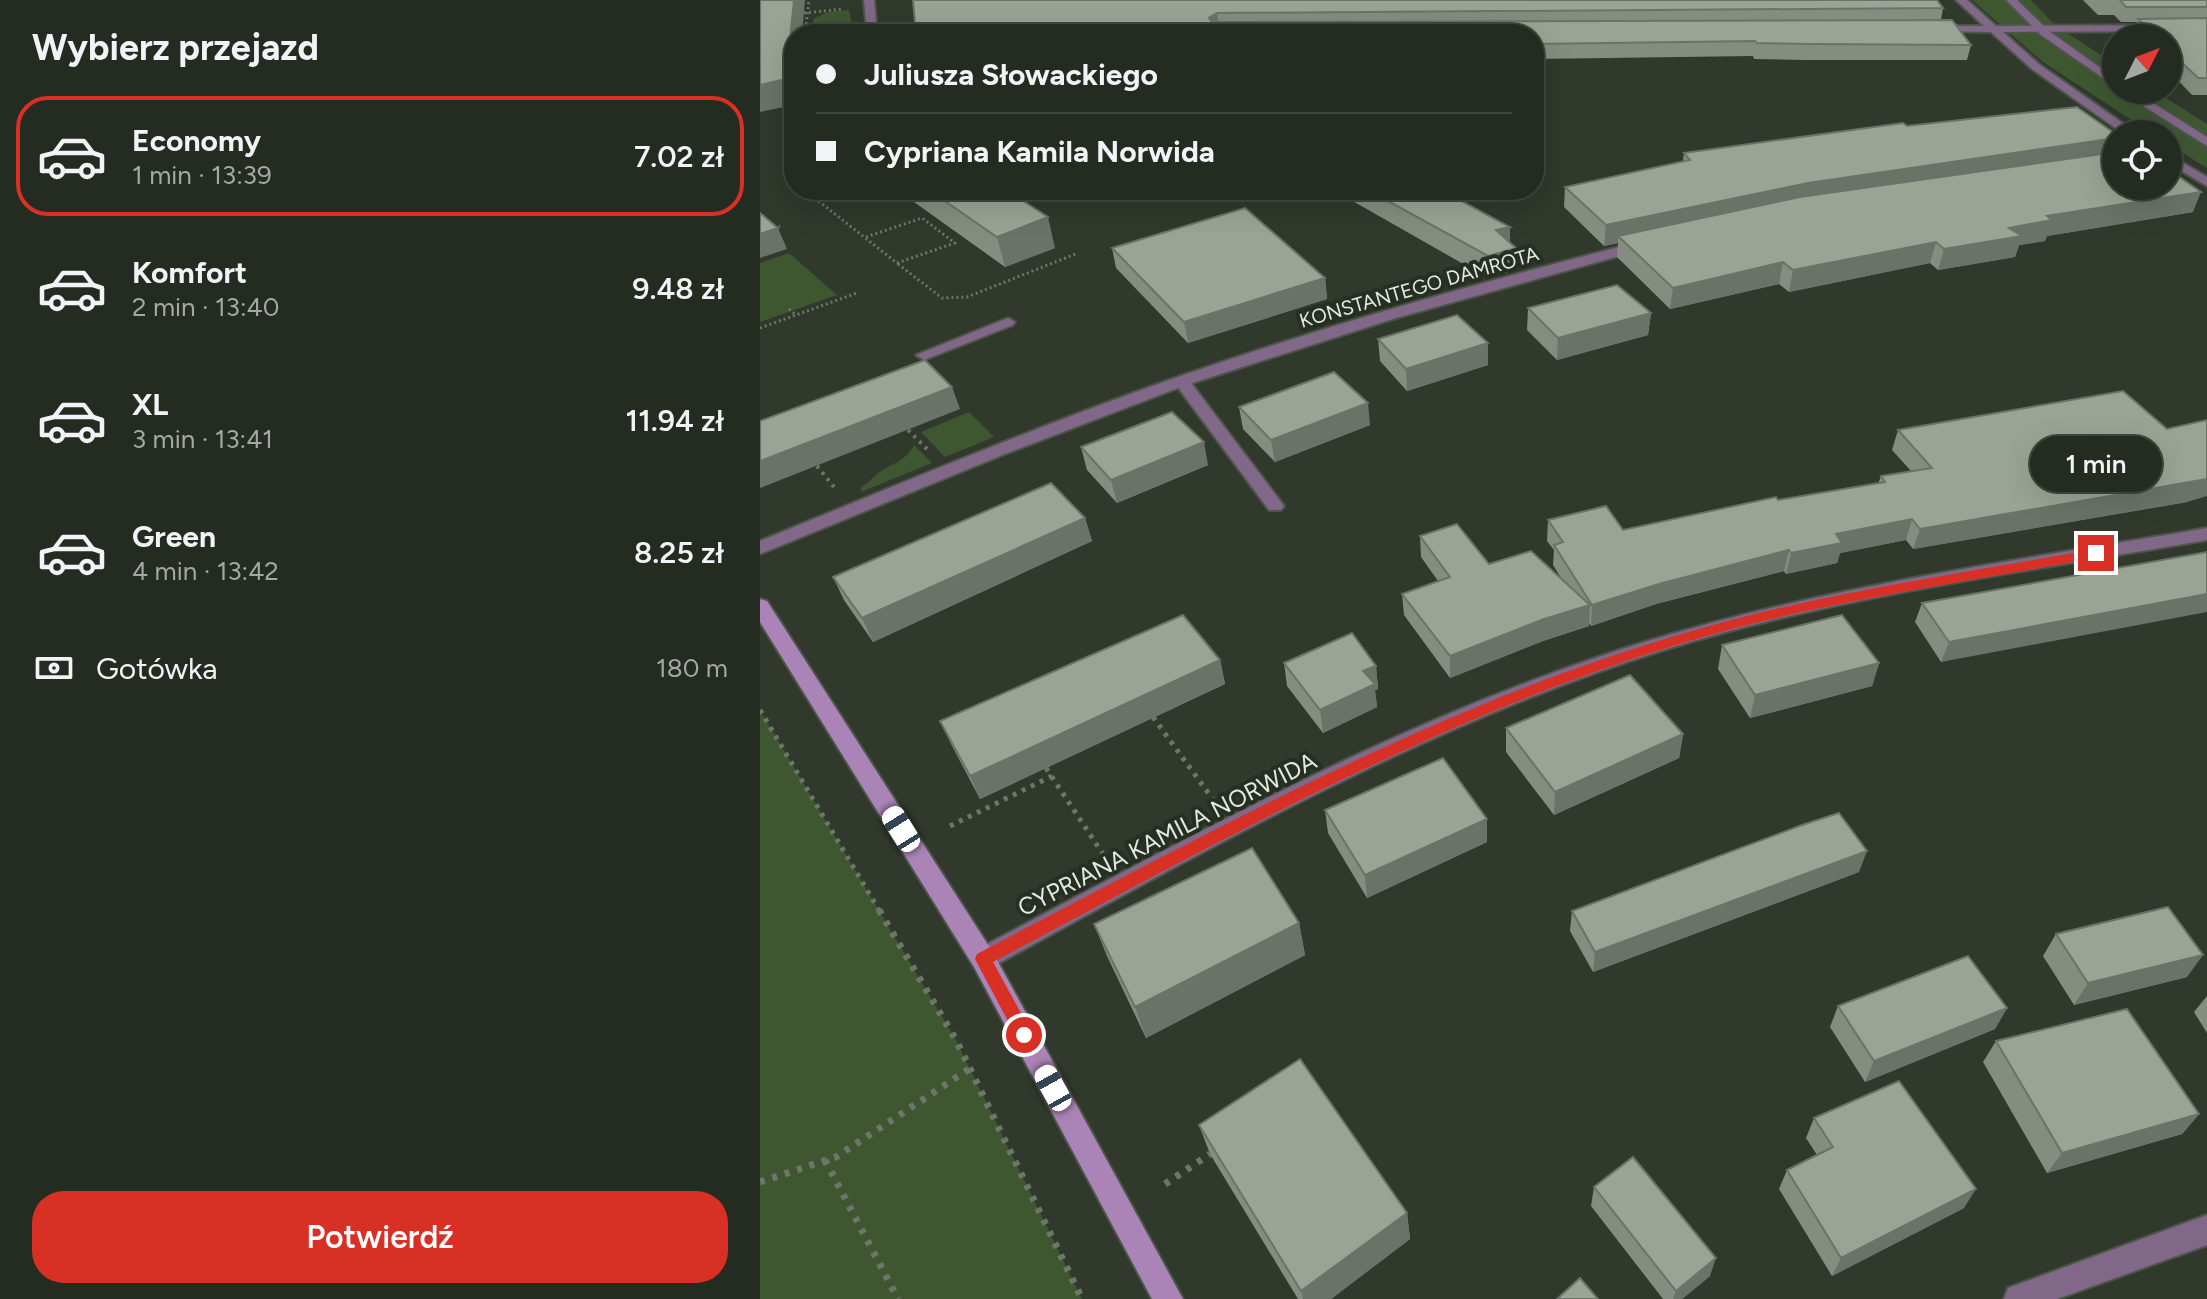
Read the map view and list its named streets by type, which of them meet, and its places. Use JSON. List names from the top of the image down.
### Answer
{
  "streets": {
    "street": ["KONSTANTEGO DAMROTA", "CYPRIANA KAMILA NORWIDA"]
  },
  "north": "top right",
  "page": {
    "heading": "Wybierz przejazd",
    "banner": ["Juliusza Słowackiego", "Cypriana Kamila Norwida"],
    "list": [
      {
        "name": "Economy",
        "note": "1 min · 13:39",
        "value": "7.02 zł"
      },
      {
        "name": "Komfort",
        "note": "2 min · 13:40",
        "value": "9.48 zł"
      },
      {
        "name": "XL",
        "note": "3 min · 13:41",
        "value": "11.94 zł"
      },
      {
        "name": "Green",
        "note": "4 min · 13:42",
        "value": "8.25 zł"
      }
    ],
    "bubble": "1 min",
    "pay": ["Gotówka", "180 m"],
    "buttons": "Potwierdź"
  }
}
